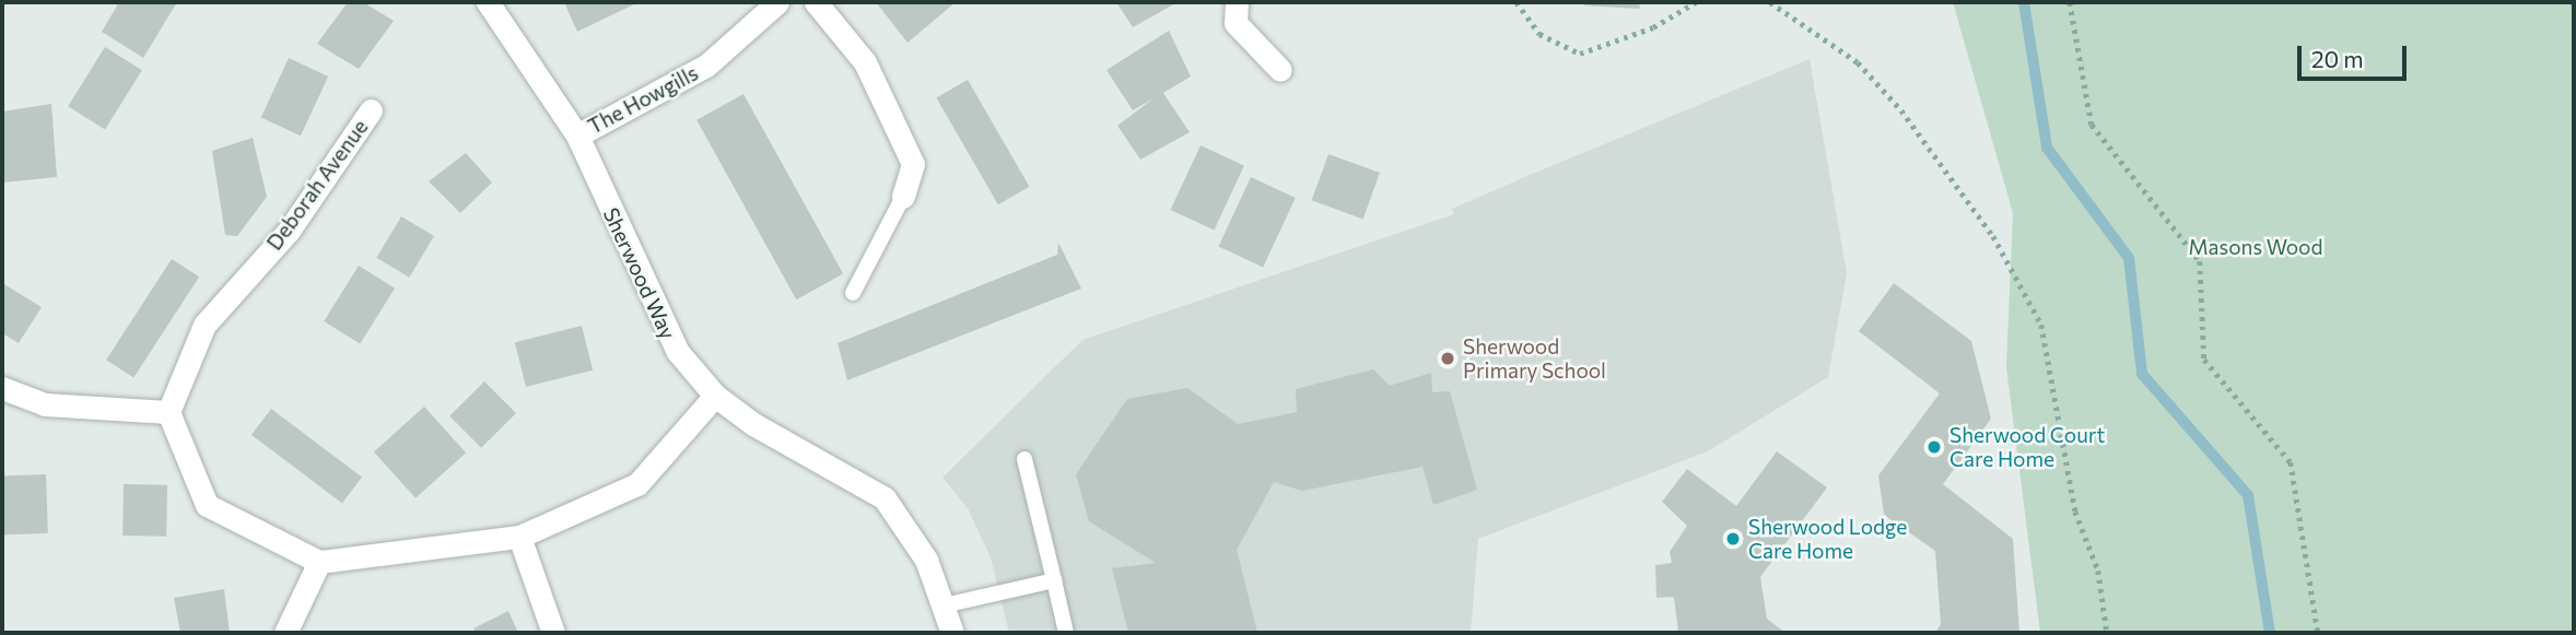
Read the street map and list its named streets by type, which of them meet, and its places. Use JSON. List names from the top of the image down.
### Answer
{
  "streets": {
    "street": ["The Howgills", "Deborah Avenue", "Sherwood Way"]
  },
  "crossings": [
    ["The Howgills", "Sherwood Way"]
  ],
  "parks": ["Masons Wood"],
  "places": ["Sherwood Primary School", "Sherwood Court Care Home", "Sherwood Lodge Care Home"],
  "scale_bar": "20 m"
}
